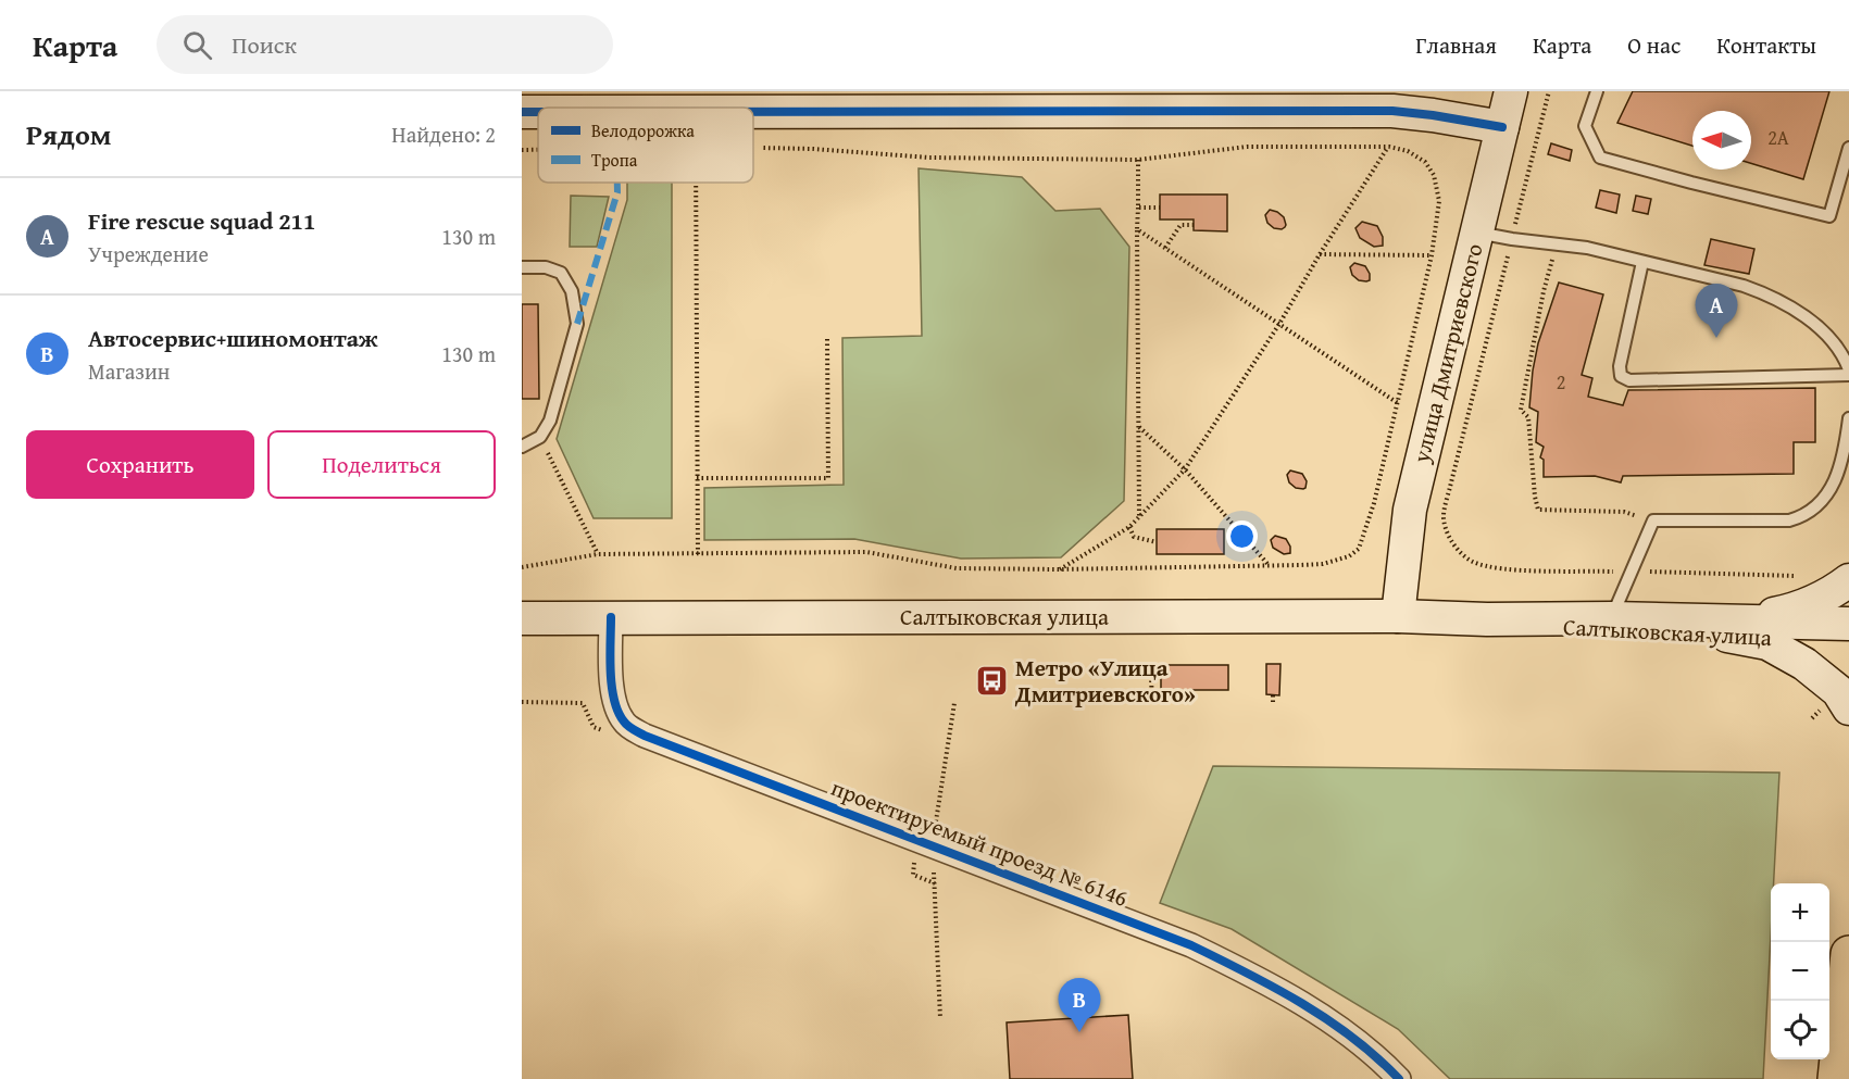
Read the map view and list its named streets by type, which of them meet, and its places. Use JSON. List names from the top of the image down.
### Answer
{
  "streets": {
    "street": ["улица Дмитриевского", "Салтыковская улица", "проектируемый проезд № 6146"]
  },
  "crossings": [
    ["улица Дмитриевского", "Салтыковская улица"],
    ["Салтыковская улица", "проектируемый проезд № 6146"]
  ],
  "places": {
    "bus stop": ["Метро «Улица Дмитриевского»"]
  },
  "house_numbers": ["2А", "2"],
  "legend": ["Велодорожка", "Тропа"],
  "north": "left",
  "page": {
    "header": "Карта",
    "search": "Поиск",
    "nav": [
      "Главная",
      "Карта",
      "О нас",
      "Контакты"
    ],
    "heading": ["Рядом", "Найдено: 2"],
    "list": [
      {
        "mark": "A",
        "name": "Fire rescue squad 211",
        "note": "Учреждение",
        "value": "130 m"
      },
      {
        "mark": "B",
        "name": "Автосервис+шиномонтаж",
        "note": "Магазин",
        "value": "130 m"
      }
    ],
    "pins": ["A", "B"],
    "buttons": ["Сохранить", "Поделиться"],
    "map_buttons": ["+", "−"]
  }
}
